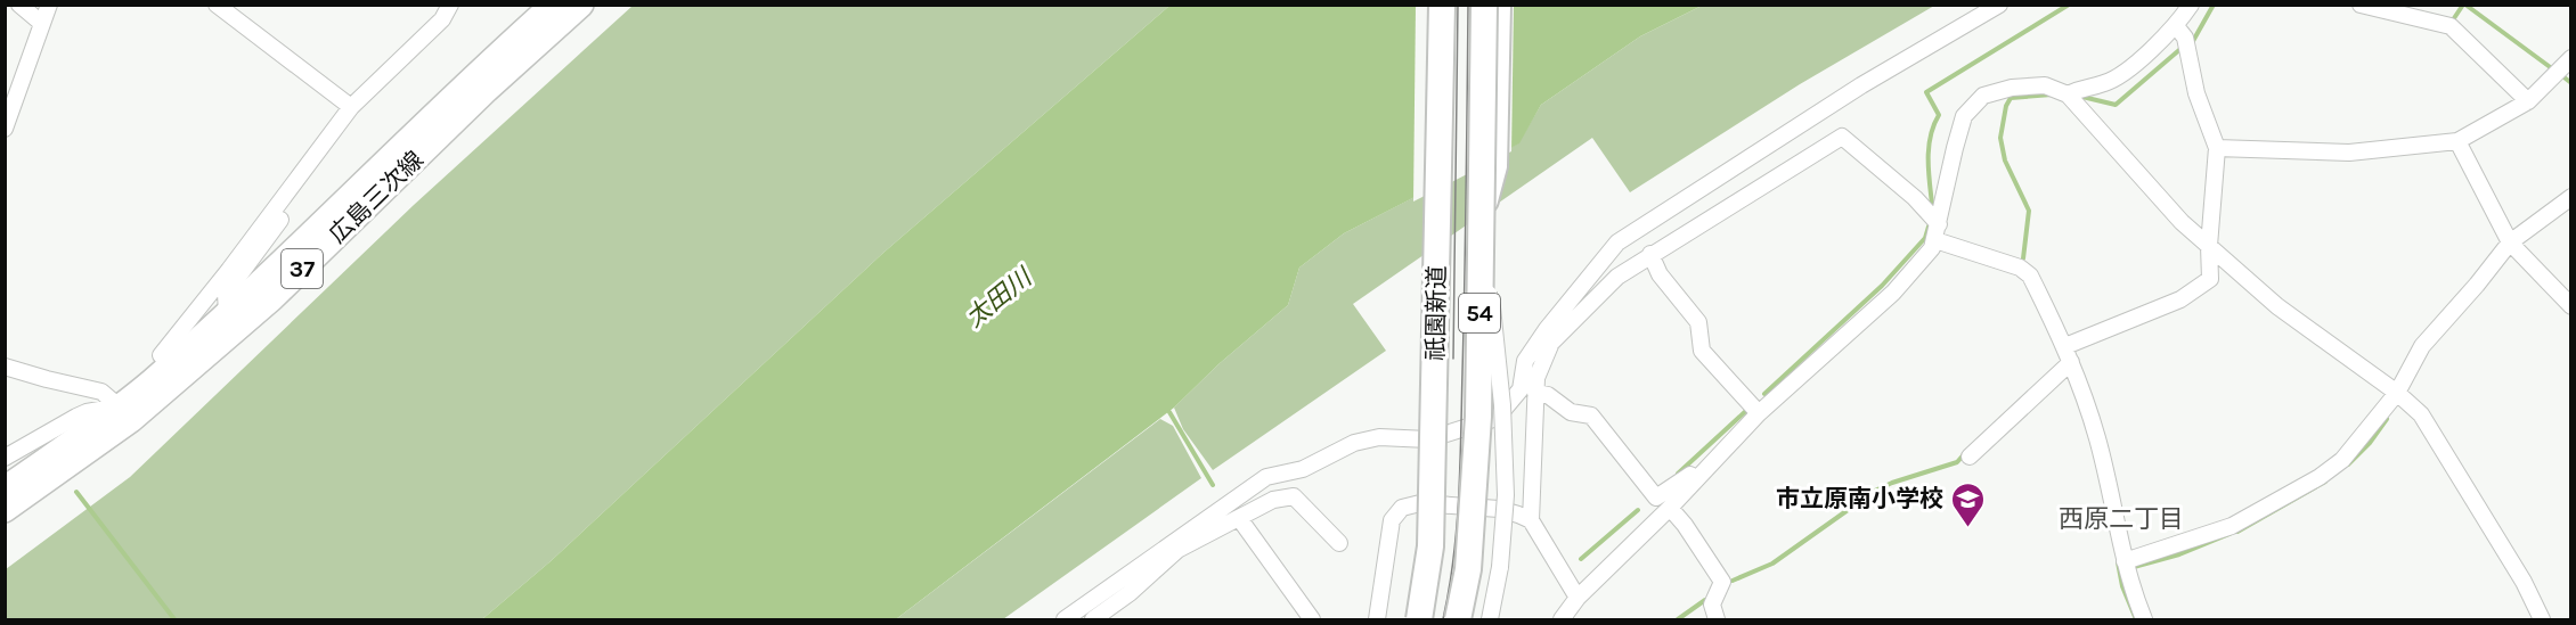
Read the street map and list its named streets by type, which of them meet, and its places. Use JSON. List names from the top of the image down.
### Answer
{
  "streets": {
    "highway": ["祇園新道", "54"],
    "main road": ["広島三次線", "37"]
  },
  "districts": ["西原二丁目"],
  "water": ["太田川"],
  "places": {
    "school or university": ["市立原南小学校"]
  }
}
